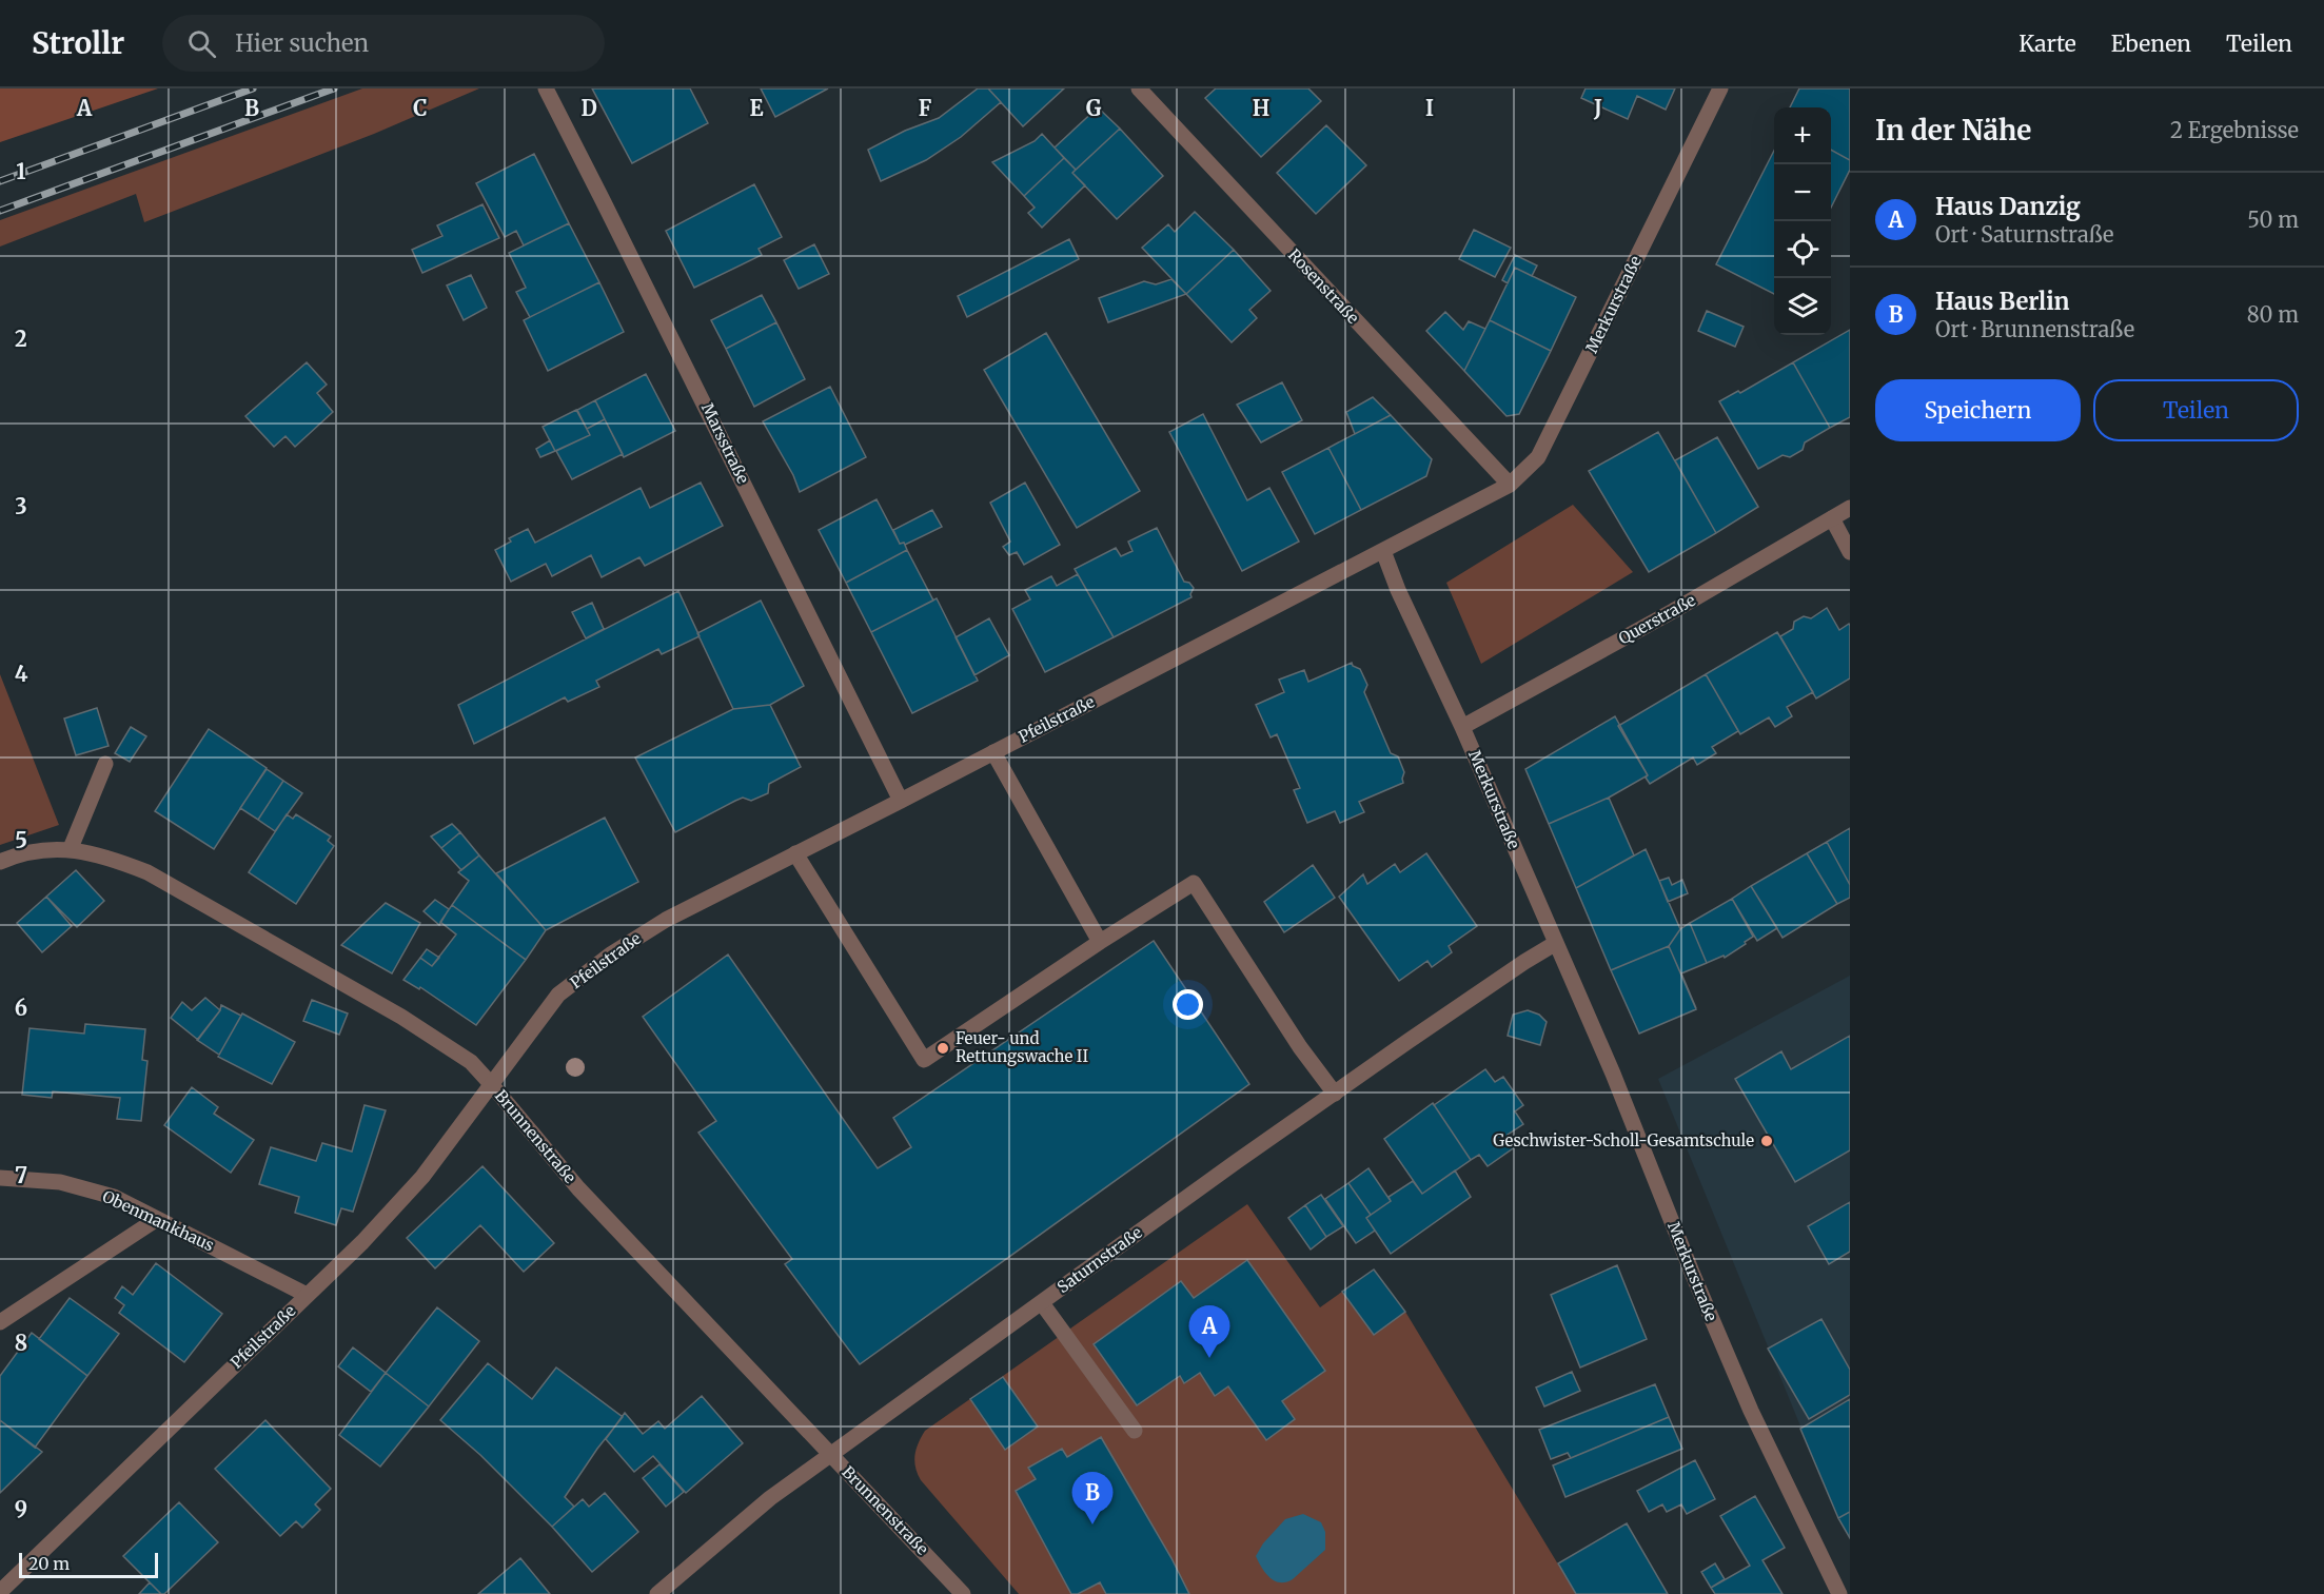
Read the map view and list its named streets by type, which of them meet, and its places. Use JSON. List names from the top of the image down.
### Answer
{
  "streets": {
    "street": [
      "Rosenstraße",
      "Merkurstraße",
      "Marsstraße",
      "Querstraße",
      "Pfeilstraße",
      "Brunnenstraße",
      "Obenmankhaus",
      "Saturnstraße"
    ]
  },
  "crossings": [
    ["Rosenstraße", "Merkurstraße"],
    ["Merkurstraße", "Querstraße"],
    ["Merkurstraße", "Pfeilstraße"],
    ["Merkurstraße", "Saturnstraße"],
    ["Marsstraße", "Pfeilstraße"],
    ["Pfeilstraße", "Brunnenstraße"],
    ["Pfeilstraße", "Obenmankhaus"],
    ["Brunnenstraße", "Saturnstraße"]
  ],
  "places": ["Feuer- und Rettungswache II", "Geschwister-Scholl-Gesamtschule"],
  "scale_bar": "20 m",
  "page": {
    "header": "Strollr",
    "search": "Hier suchen",
    "nav": ["Karte", "Ebenen", "Teilen"],
    "heading": ["In der Nähe", "2 Ergebnisse"],
    "map_buttons": ["+", "−"],
    "list": [
      {
        "mark": "A",
        "name": "Haus Danzig",
        "note": "Ort · Saturnstraße",
        "value": "50 m"
      },
      {
        "mark": "B",
        "name": "Haus Berlin",
        "note": "Ort · Brunnenstraße",
        "value": "80 m"
      }
    ],
    "buttons": ["Speichern", "Teilen"],
    "pins": ["A", "B"],
    "scale": "20 m"
  },
  "grid": {
    "columns": [
      "A",
      "B",
      "C",
      "D",
      "E",
      "F",
      "G",
      "H",
      "I",
      "J"
    ],
    "rows": [
      "1",
      "2",
      "3",
      "4",
      "5",
      "6",
      "7",
      "8",
      "9"
    ]
  }
}
